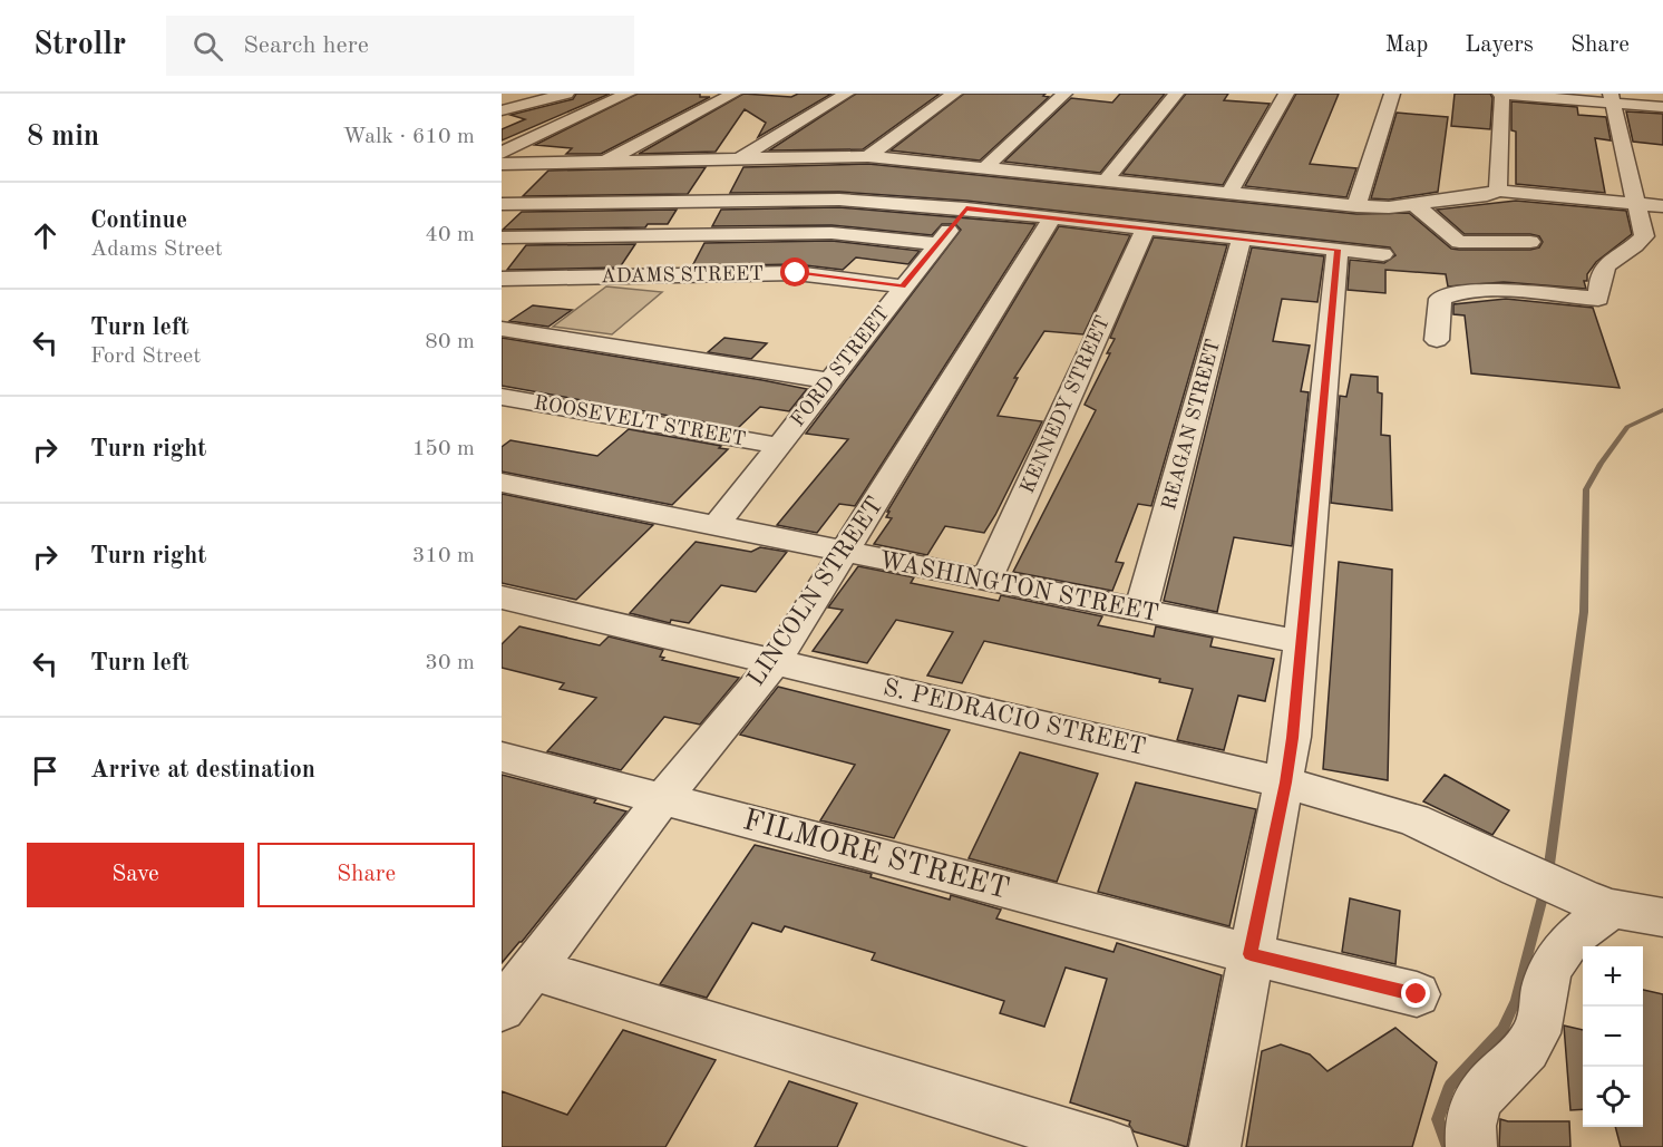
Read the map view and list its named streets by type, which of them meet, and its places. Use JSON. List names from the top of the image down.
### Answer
{
  "streets": {
    "street": [
      "ADAMS STREET",
      "FORD STREET",
      "KENNEDY STREET",
      "ROOSEVELT STREET",
      "REAGAN STREET",
      "WASHINGTON STREET",
      "LINCOLN STREET",
      "S. PEDRACIO STREET",
      "FILMORE STREET"
    ]
  },
  "crossings": [
    ["ADAMS STREET", "FORD STREET"],
    ["FORD STREET", "ROOSEVELT STREET"],
    ["FORD STREET", "WASHINGTON STREET"],
    ["KENNEDY STREET", "WASHINGTON STREET"],
    ["REAGAN STREET", "WASHINGTON STREET"],
    ["WASHINGTON STREET", "LINCOLN STREET"],
    ["LINCOLN STREET", "S. PEDRACIO STREET"],
    ["LINCOLN STREET", "FILMORE STREET"]
  ],
  "page": {
    "header": "Strollr",
    "search": "Search here",
    "nav": ["Map", "Layers", "Share"],
    "heading": ["8 min", "Walk · 610 m"],
    "list": [
      ["Continue", "Adams Street", "40 m"],
      ["Turn left", "Ford Street", "80 m"],
      ["Turn right", "150 m"],
      ["Turn right", "310 m"],
      ["Turn left", "30 m"],
      "Arrive at destination"
    ],
    "buttons": ["Save", "Share"],
    "map_buttons": ["+", "−"]
  }
}
